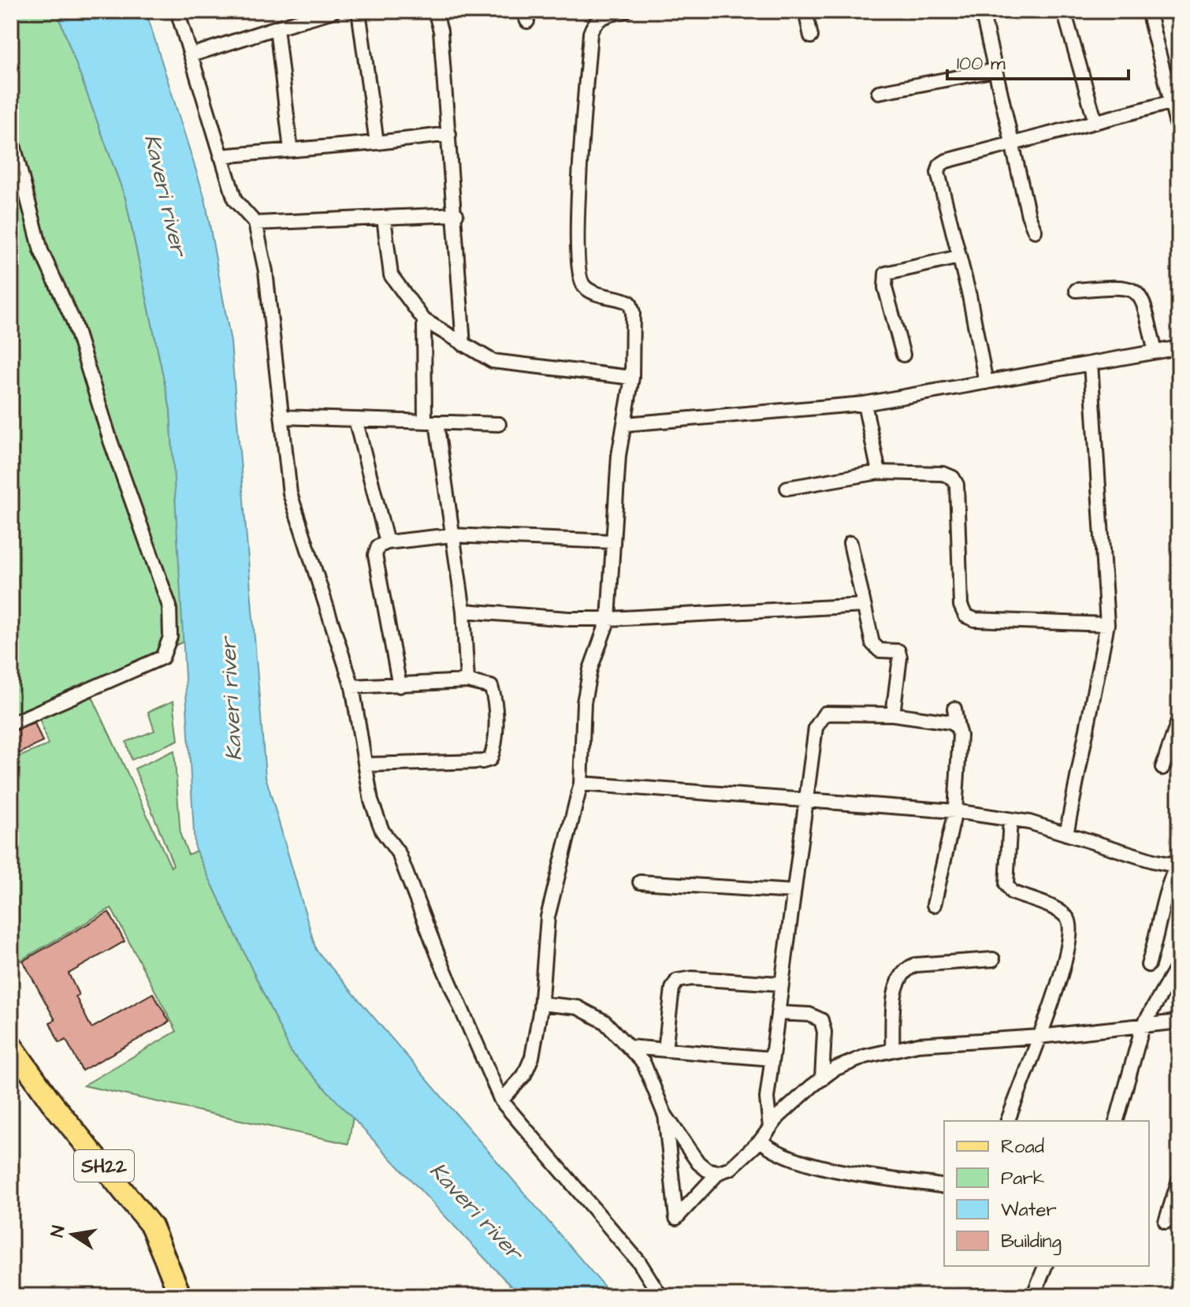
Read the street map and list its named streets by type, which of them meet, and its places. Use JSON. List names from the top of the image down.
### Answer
{
  "streets": {
    "main road": ["SH22"]
  },
  "water": ["Kaveri river"],
  "legend": [
    "Road",
    "Park",
    "Water",
    "Building"
  ],
  "scale_bar": "100 m",
  "north": "left"
}
